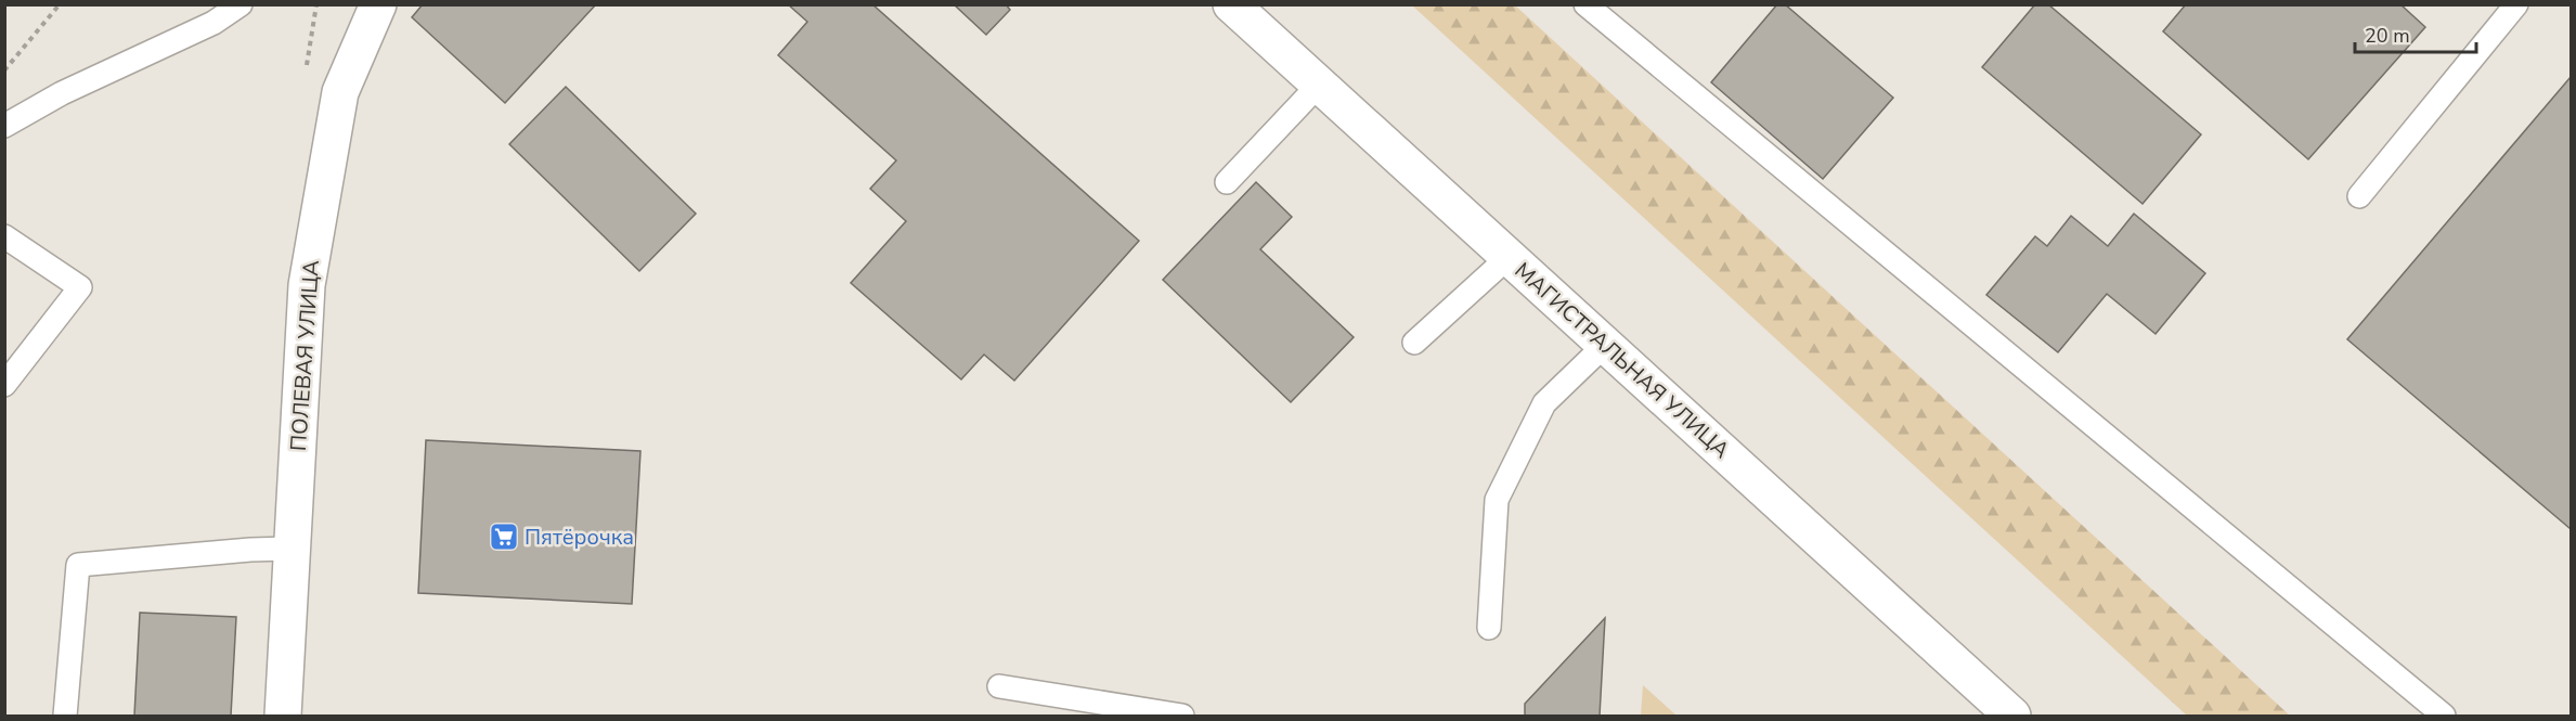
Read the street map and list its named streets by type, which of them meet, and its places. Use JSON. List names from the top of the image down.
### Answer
{
  "streets": {
    "main road": ["ПОЛЕВАЯ УЛИЦА", "МАГИСТРАЛЬНАЯ УЛИЦА"]
  },
  "places": {
    "supermarket": ["Пятёрочка"]
  },
  "scale_bar": "20 m"
}
